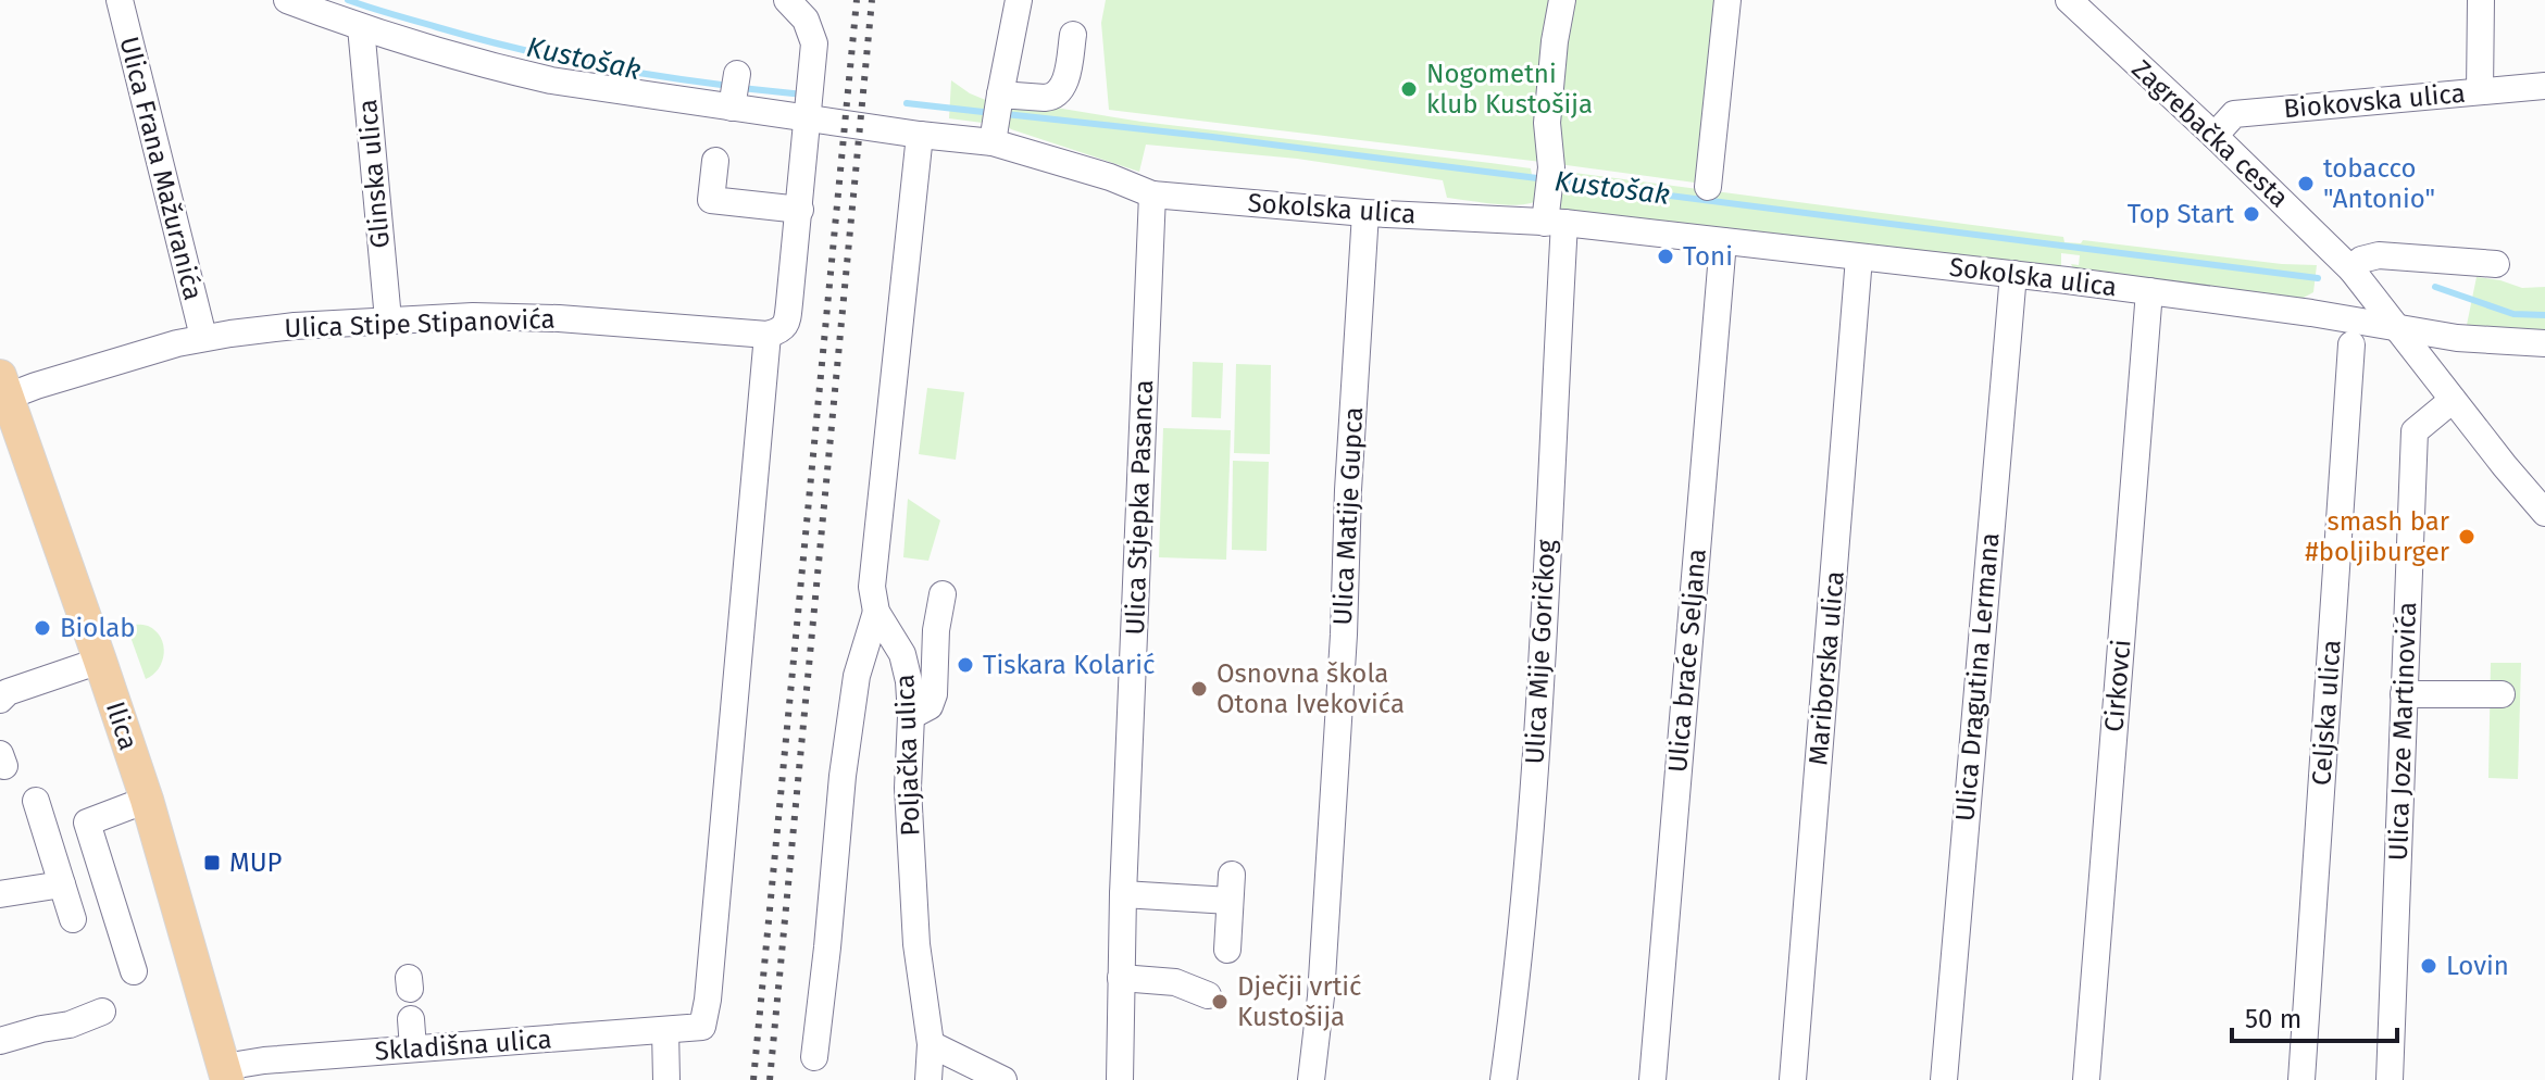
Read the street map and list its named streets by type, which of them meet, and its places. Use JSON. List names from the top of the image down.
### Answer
{
  "streets": {
    "main road": ["Ilica"],
    "street": [
      "Biokovska ulica",
      "Zagrebačka cesta",
      "Ulica Frana Mažuranića",
      "Glinska ulica",
      "Sokolska ulica",
      "Ulica Stipe Stipanovića",
      "Ulica Stjepka Pasanca",
      "Ulica Matije Gupca",
      "Ulica Mije Goričkog",
      "Ulica braće Seljana",
      "Mariborska ulica",
      "Ulica Dragutina Lermana",
      "Cirkovci",
      "Celjska ulica",
      "Ulica Joze Martinovića",
      "Poljačka ulica",
      "Skladišna ulica"
    ]
  },
  "crossings": [
    ["Biokovska ulica", "Zagrebačka cesta"],
    ["Zagrebačka cesta", "Sokolska ulica"],
    ["Zagrebačka cesta", "Ulica Joze Martinovića"],
    ["Ulica Frana Mažuranića", "Ulica Stipe Stipanovića"],
    ["Glinska ulica", "Sokolska ulica"],
    ["Glinska ulica", "Ulica Stipe Stipanovića"],
    ["Sokolska ulica", "Ulica Stjepka Pasanca"],
    ["Sokolska ulica", "Ulica Matije Gupca"],
    ["Sokolska ulica", "Ulica Mije Goričkog"],
    ["Sokolska ulica", "Ulica braće Seljana"],
    ["Sokolska ulica", "Mariborska ulica"],
    ["Sokolska ulica", "Ulica Dragutina Lermana"],
    ["Sokolska ulica", "Cirkovci"],
    ["Sokolska ulica", "Poljačka ulica"],
    ["Ulica Stipe Stipanovića", "Ilica"],
    ["Ulica Stipe Stipanovića", "Skladišna ulica"],
    ["Ilica", "Skladišna ulica"]
  ],
  "water": ["Kustošak"],
  "places": {
    "other": [
      "Nogometni klub Kustošija",
      "tobacco \"Antonio\"",
      "Top Start",
      "Toni",
      "smash bar #boljiburger",
      "Biolab",
      "Tiskara Kolarić",
      "Osnovna škola Otona Ivekovića",
      "Lovin",
      "Dječji vrtić Kustošija"
    ],
    "transit": ["MUP"]
  },
  "scale_bar": "50 m"
}
